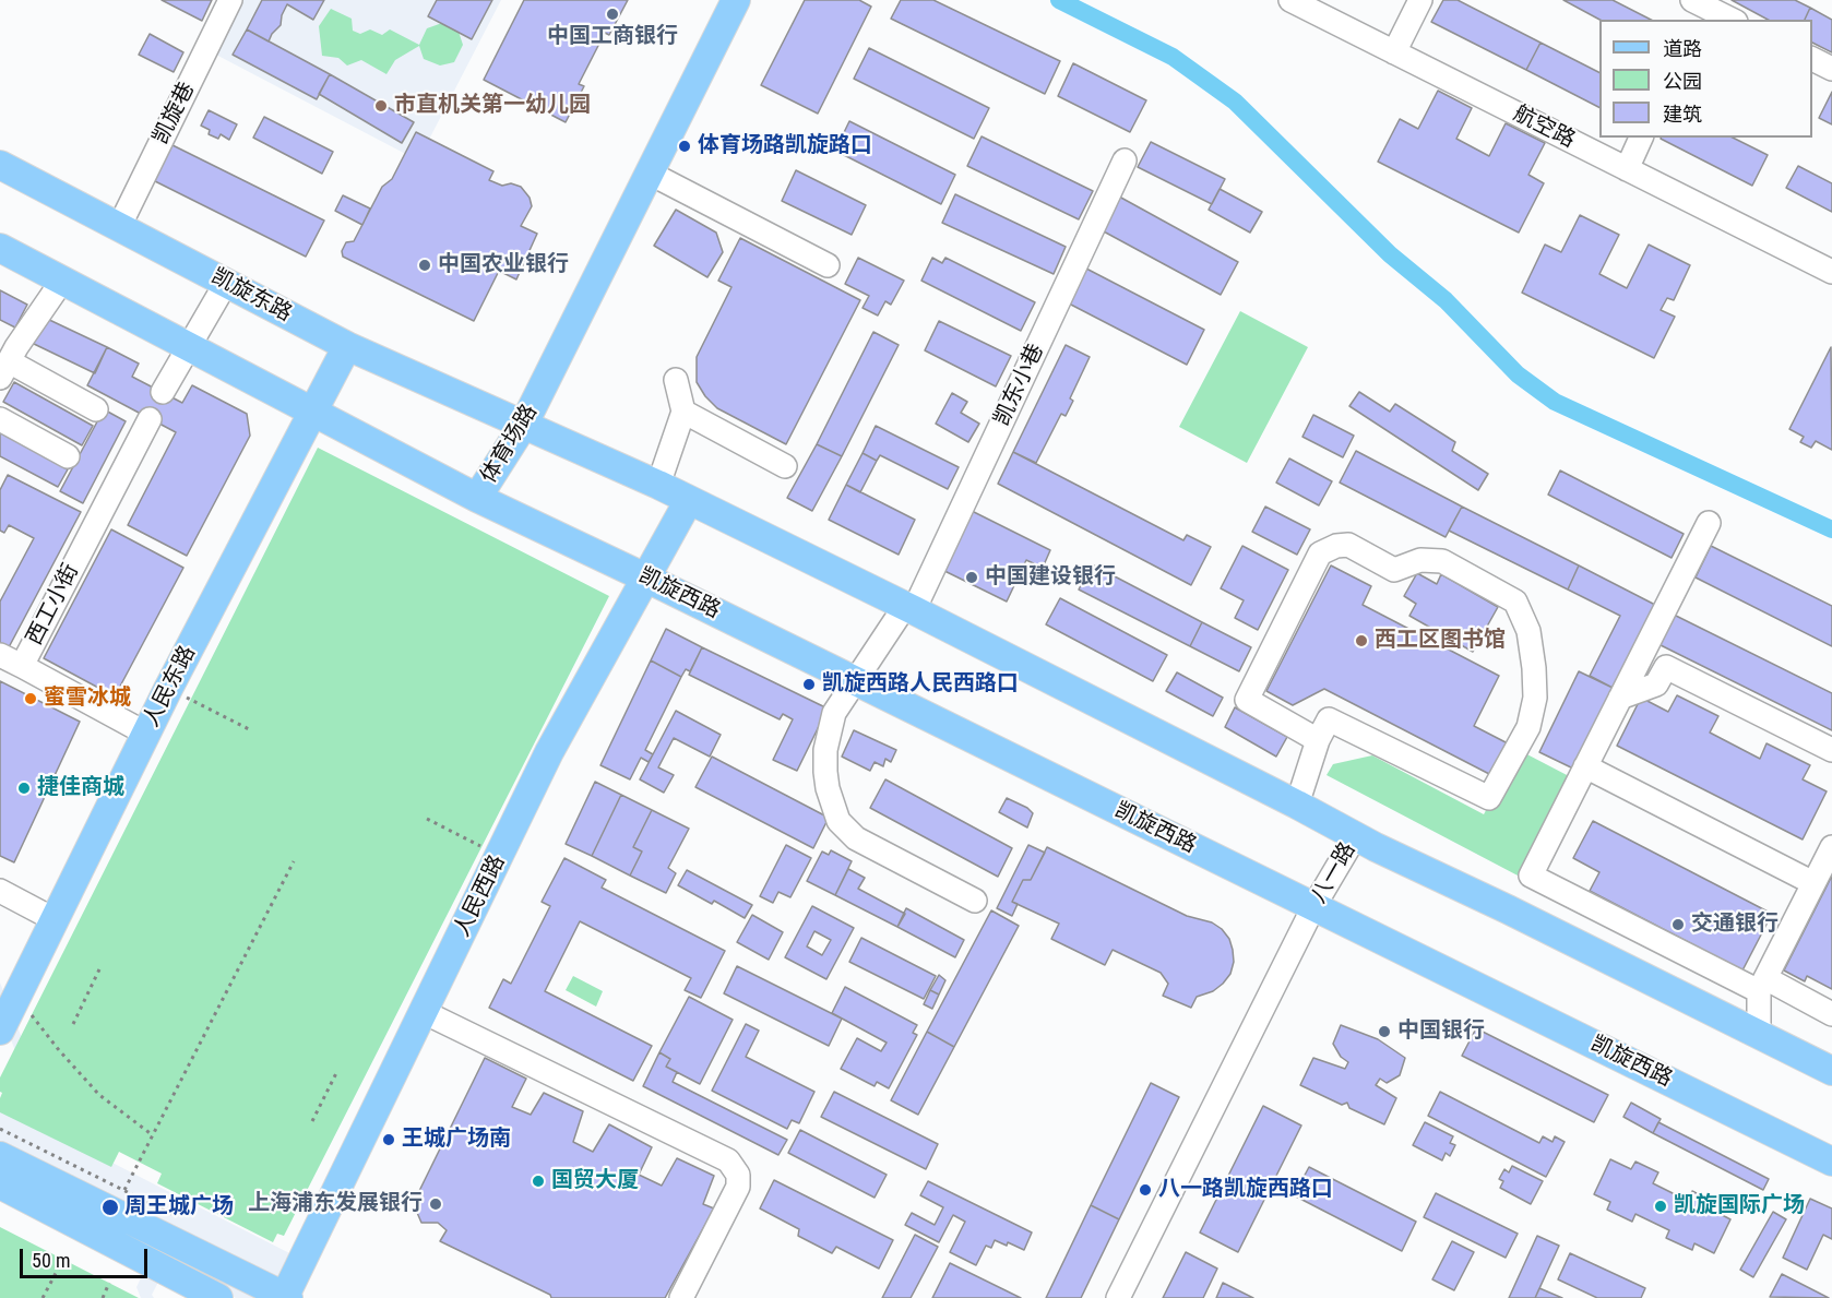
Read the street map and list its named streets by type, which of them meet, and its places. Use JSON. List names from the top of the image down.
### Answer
{
  "streets": {
    "main road": [
      "凯旋东路",
      "体育场路",
      "凯旋西路",
      "人民东路",
      "人民西路"
    ],
    "street": [
      "凯旋巷",
      "航空路",
      "凯东小巷",
      "西工小街",
      "八一路"
    ]
  },
  "crossings": [
    ["凯旋巷", "凯旋东路"],
    ["凯旋东路", "体育场路"],
    ["凯旋东路", "人民东路"],
    ["凯东小巷", "凯旋西路"],
    ["体育场路", "凯旋西路"],
    ["凯旋西路", "八一路"],
    ["凯旋西路", "人民西路"],
    ["西工小街", "人民东路"]
  ],
  "places": [
    "中国工商银行",
    "市直机关第一幼儿园",
    "体育场路凯旋路口",
    "中国农业银行",
    "中国建设银行",
    "西工区图书馆",
    "凯旋西路人民西路口",
    "蜜雪冰城",
    "捷佳商城",
    "交通银行",
    "中国银行",
    "王城广场南",
    "国贸大厦",
    "八一路凯旋西路口",
    "上海浦东发展银行",
    "凯旋国际广场",
    "周王城广场"
  ],
  "legend": ["道路", "公园", "建筑"],
  "scale_bar": "50 m"
}
